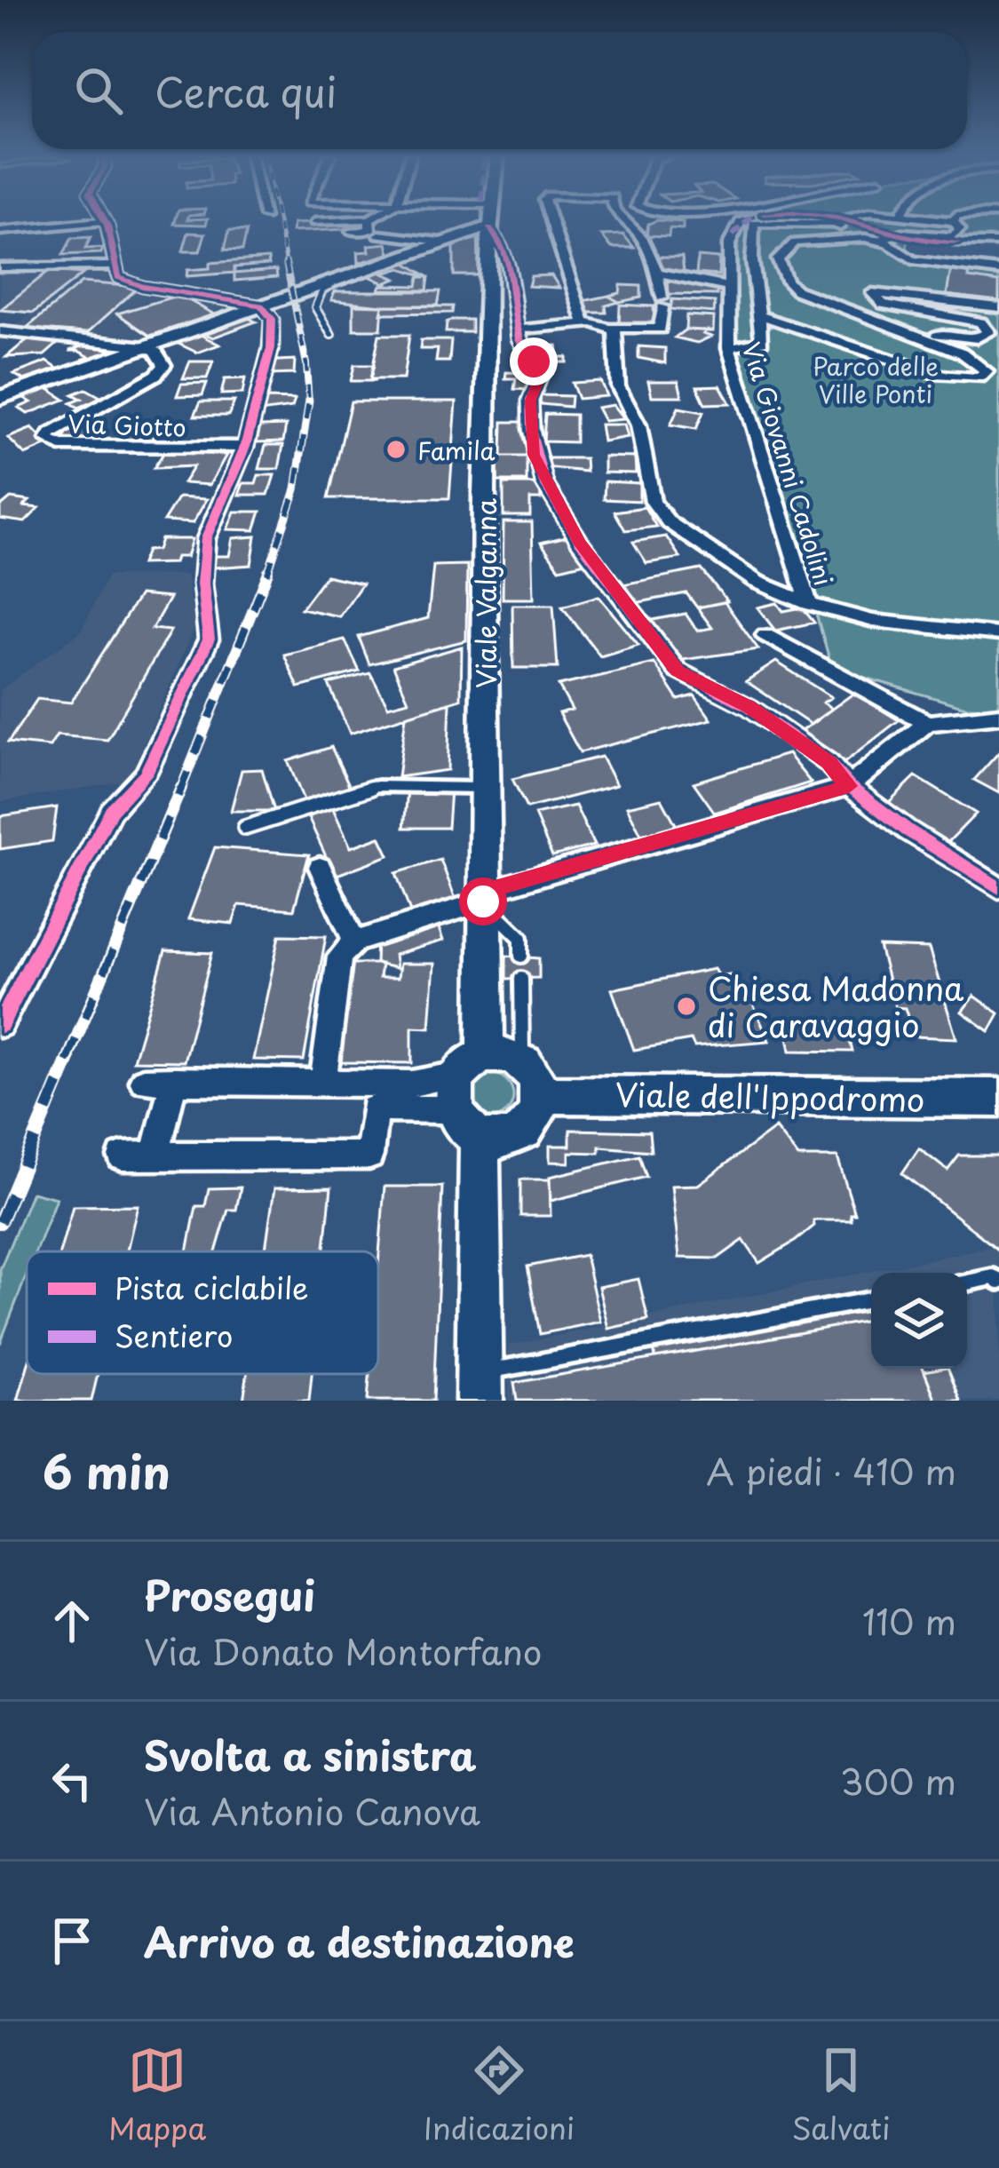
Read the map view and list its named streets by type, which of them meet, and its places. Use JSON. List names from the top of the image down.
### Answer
{
  "streets": {
    "main road": ["Viale Valganna", "Viale dell'Ippodromo"],
    "street": ["Via Giotto", "Via Giovanni Cadolini"]
  },
  "crossings": [
    ["Viale Valganna", "Viale dell'Ippodromo"]
  ],
  "parks": ["Parco delle Ville Ponti"],
  "places": ["Famila", "Chiesa Madonna di Caravaggio"],
  "legend": ["Pista ciclabile", "Sentiero"],
  "page": {
    "search": "Cerca qui",
    "heading": ["6 min", "A piedi · 410 m"],
    "list": [
      ["Prosegui", "Via Donato Montorfano", "110 m"],
      ["Svolta a sinistra", "Via Antonio Canova", "300 m"],
      "Arrivo a destinazione"
    ],
    "nav": ["Mappa", "Indicazioni", "Salvati"]
  }
}
